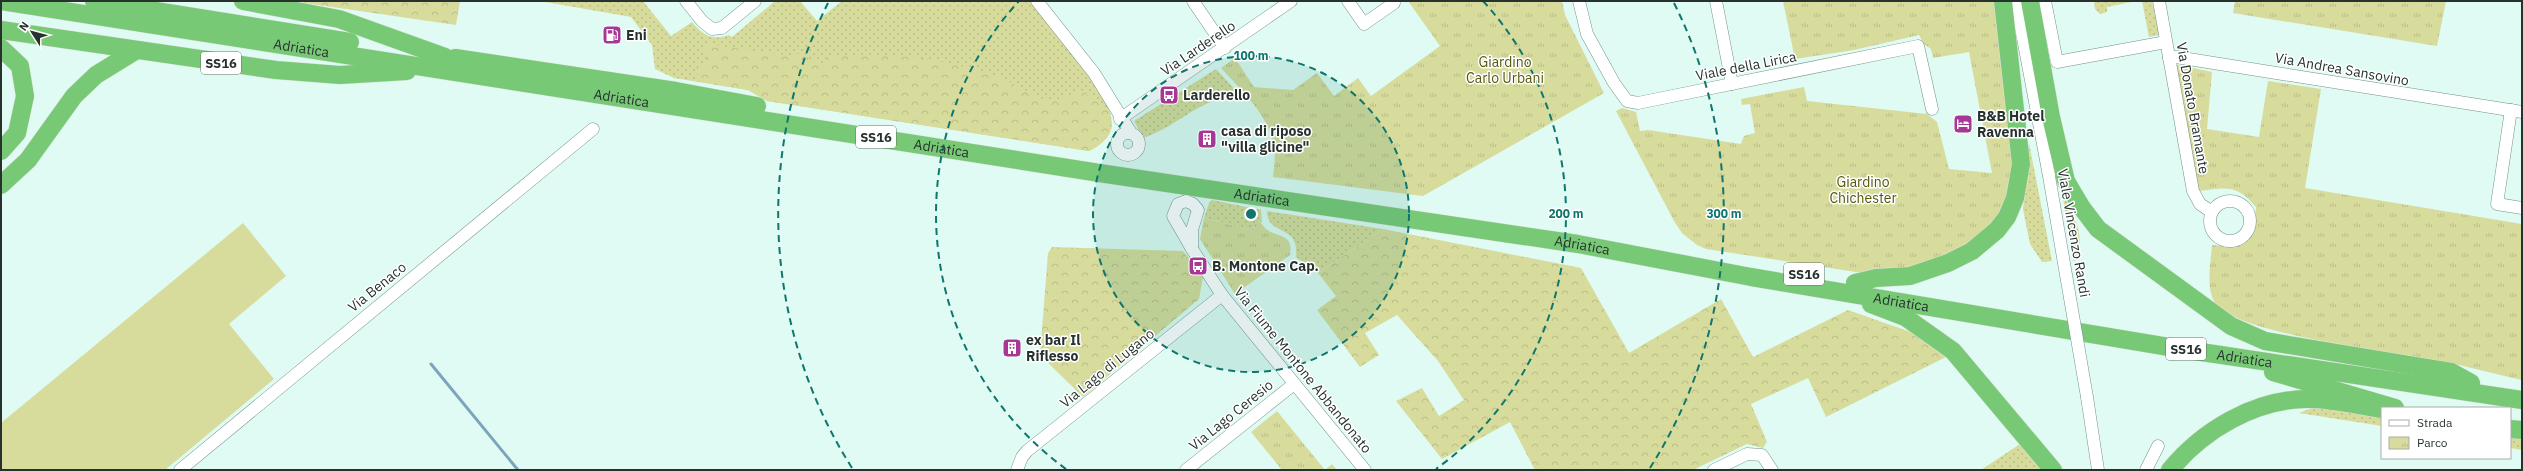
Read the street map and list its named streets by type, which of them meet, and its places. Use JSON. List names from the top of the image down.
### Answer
{
  "streets": {
    "highway": ["Adriatica", "SS16"],
    "street": [
      "Via Larderello",
      "Viale della Lirica",
      "Via Andrea Sansovino",
      "Via Donato Bramante",
      "Viale Vincenzo Randi",
      "Via Benaco",
      "Via Lago di Lugano",
      "Via Fiume Montone Abbandonato",
      "Via Lago Ceresio"
    ]
  },
  "crossings": [
    ["Adriatica", "SS16"],
    ["Via Andrea Sansovino", "Via Donato Bramante"],
    ["Via Lago di Lugano", "Via Fiume Montone Abbandonato"],
    ["Via Fiume Montone Abbandonato", "Via Lago Ceresio"]
  ],
  "parks": ["Giardino Carlo Urbani", "Giardino Chichester"],
  "places": {
    "fuel station": ["Eni"],
    "bus stop": ["Larderello", "B. Montone Cap."],
    "hotel": ["B&B Hotel Ravenna"],
    "building": ["casa di riposo \"villa glicine\"", "ex bar Il Riflesso"]
  },
  "legend": ["Strada", "Parco"],
  "north": "top left",
  "rings": ["100 m", "200 m", "300 m"]
}
